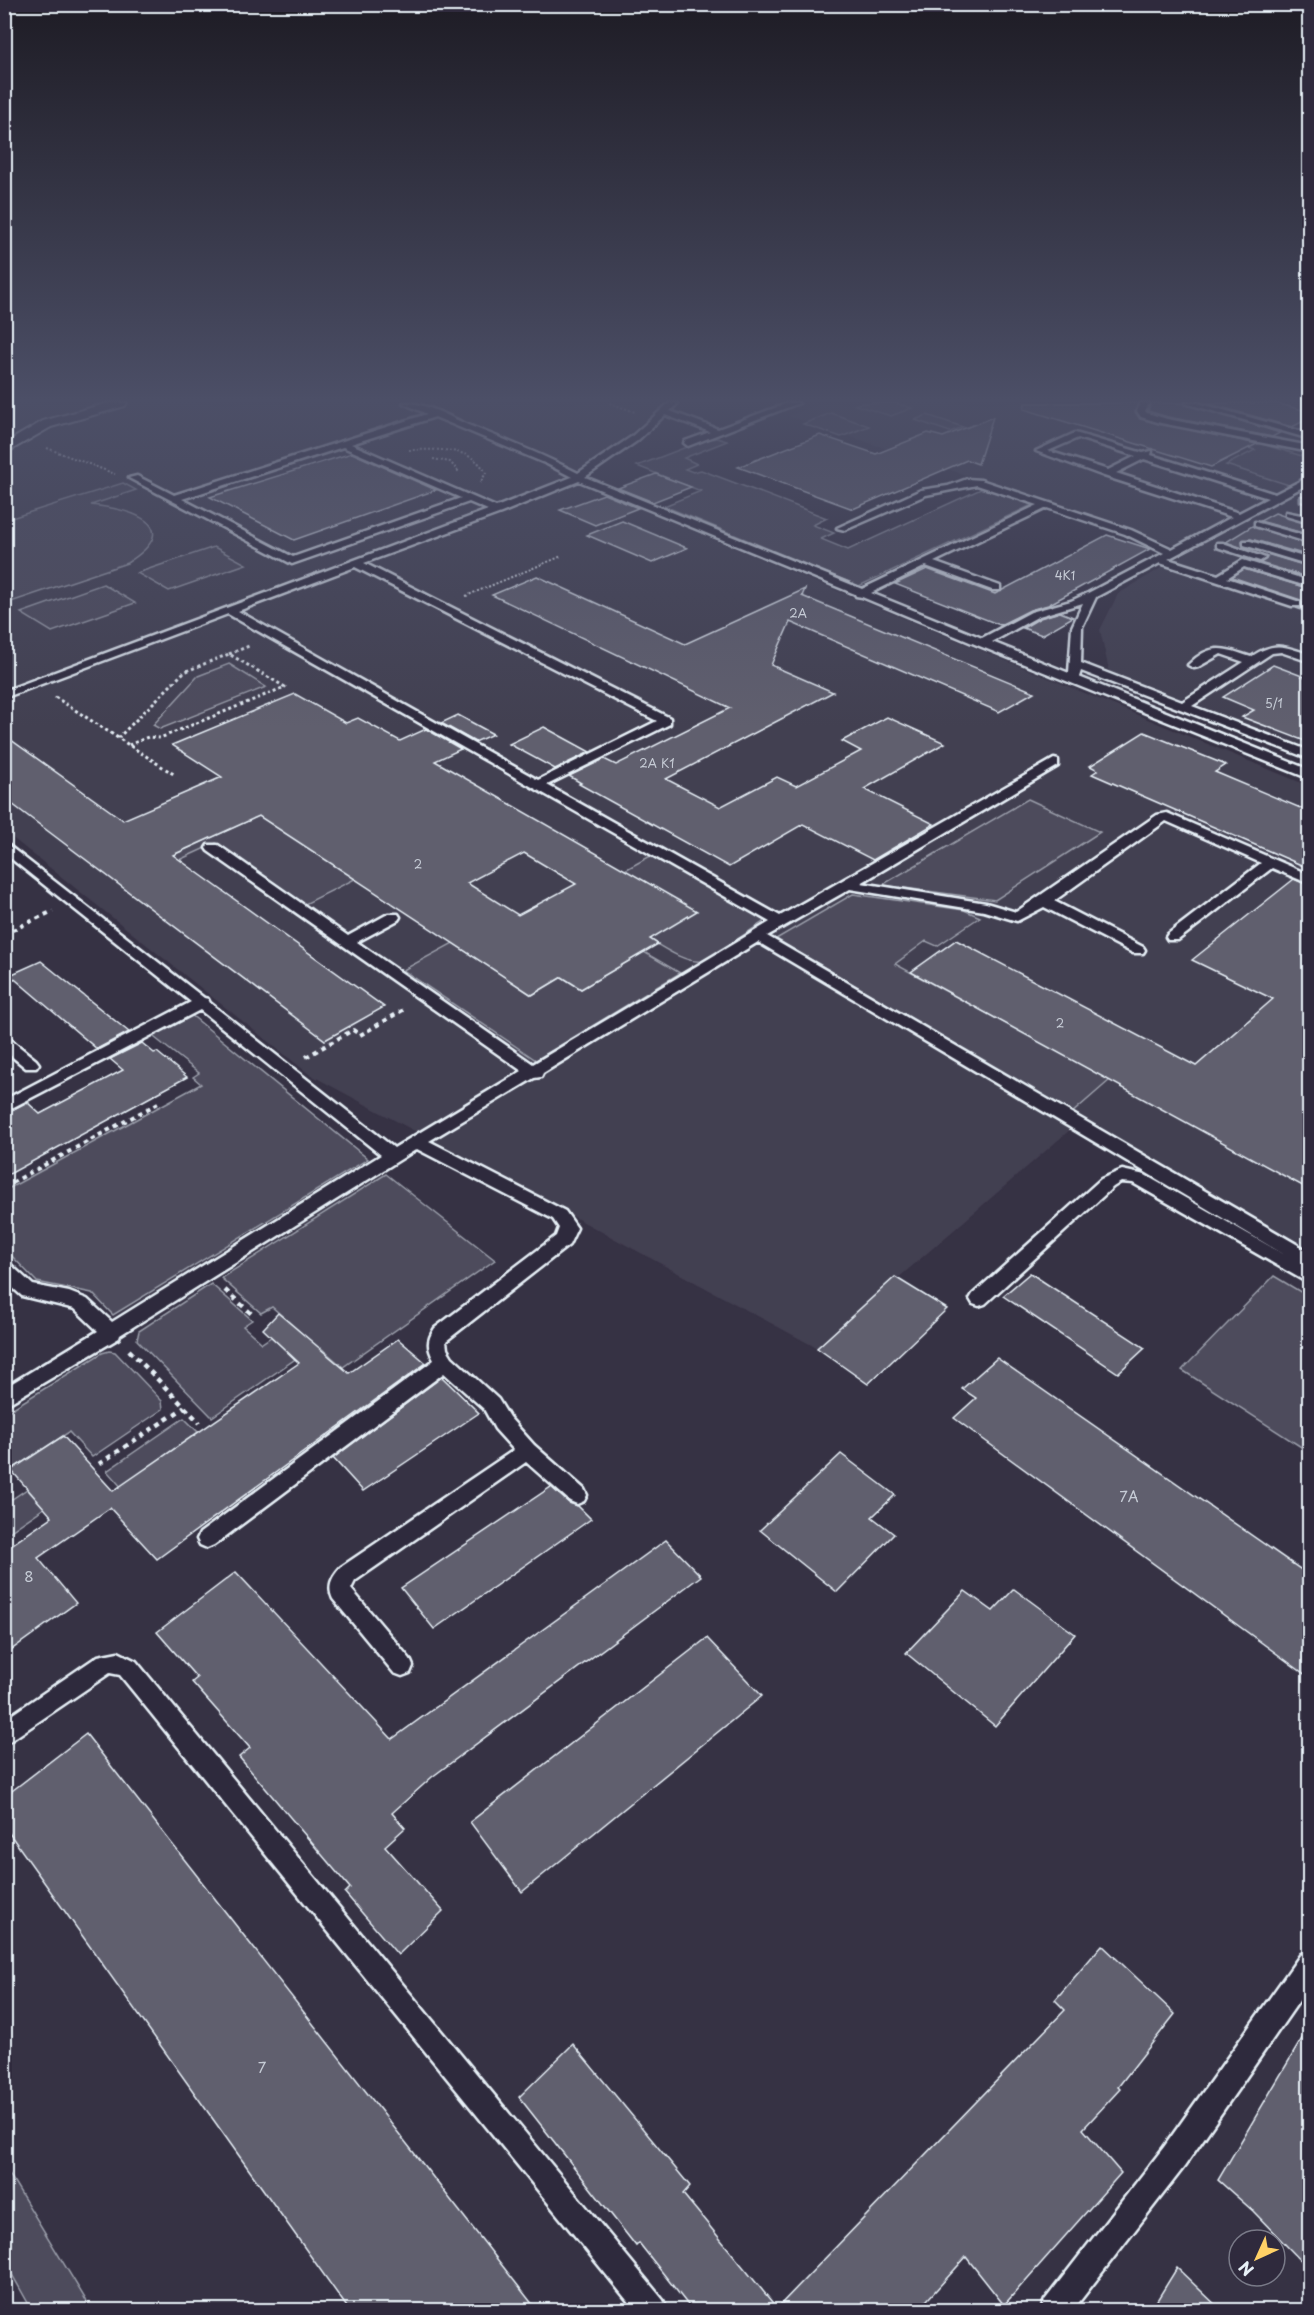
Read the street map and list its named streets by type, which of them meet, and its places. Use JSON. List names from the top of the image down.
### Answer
{
  "house_numbers": [
    "4K1",
    "2A",
    "5/1",
    "2A К1",
    "2",
    "2",
    "7A",
    "8",
    "7"
  ],
  "north": "bottom left"
}
